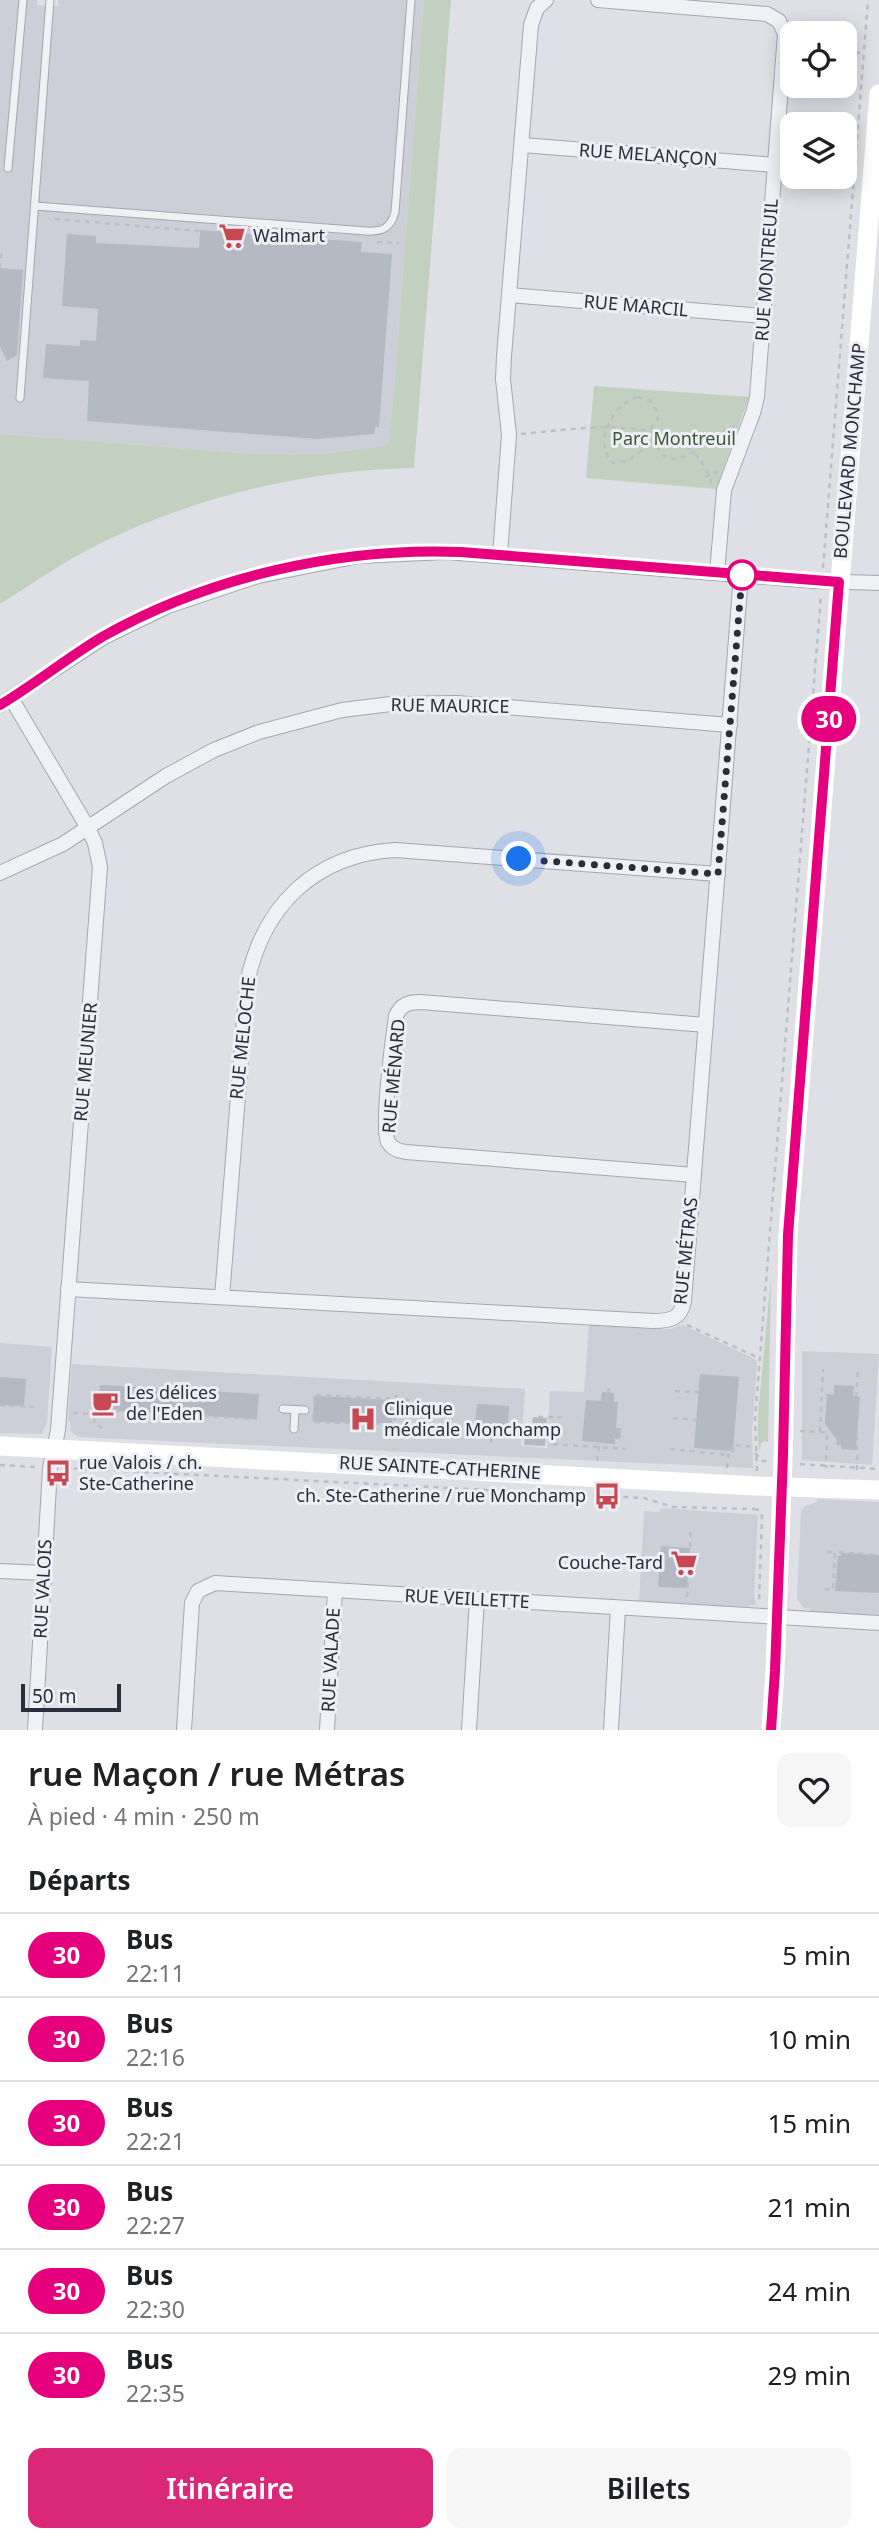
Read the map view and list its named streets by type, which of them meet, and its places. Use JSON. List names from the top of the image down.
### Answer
{
  "streets": {
    "street": [
      "RUE MELANÇON",
      "RUE MONTREUIL",
      "RUE MARCIL",
      "BOULEVARD MONCHAMP",
      "RUE MAURICE",
      "RUE MELOCHE",
      "RUE MEUNIER",
      "RUE MÉNARD",
      "RUE MÉTRAS",
      "RUE SAINTE-CATHERINE",
      "RUE VALOIS",
      "RUE VEILLETTE",
      "RUE VALADE"
    ]
  },
  "crossings": [
    ["RUE MELANÇON", "RUE MONTREUIL"],
    ["RUE MONTREUIL", "RUE MARCIL"],
    ["BOULEVARD MONCHAMP", "RUE SAINTE-CATHERINE"],
    ["BOULEVARD MONCHAMP", "RUE VEILLETTE"],
    ["RUE MAURICE", "RUE MEUNIER"],
    ["RUE MAURICE", "RUE MÉTRAS"],
    ["RUE MELOCHE", "RUE MÉTRAS"],
    ["RUE MEUNIER", "RUE MÉTRAS"],
    ["RUE MEUNIER", "RUE SAINTE-CATHERINE"],
    ["RUE MEUNIER", "RUE VALOIS"],
    ["RUE MÉNARD", "RUE MÉTRAS"],
    ["RUE SAINTE-CATHERINE", "RUE VALOIS"],
    ["RUE VEILLETTE", "RUE VALADE"]
  ],
  "parks": ["Parc Montreuil"],
  "places": {
    "supermarket": ["Walmart", "Couche-Tard"],
    "cafe": ["Les délices de l'Eden"],
    "hospital": ["Clinique médicale Monchamp"],
    "bus stop": ["rue Valois / ch. Ste-Catherine", "ch. Ste-Catherine / rue Monchamp"]
  },
  "lines": ["bus line 30"],
  "scale_bar": "50 m",
  "page": {
    "on_map": "30",
    "scale": "50 m",
    "heading": [
      ["rue Maçon / rue Métras", "À pied · 4 min · 250 m"],
      "Départs"
    ],
    "list": [
      {
        "mark": "30",
        "name": "Bus",
        "note": "22:11",
        "value": "5 min"
      },
      {
        "mark": "30",
        "name": "Bus",
        "note": "22:16",
        "value": "10 min"
      },
      {
        "mark": "30",
        "name": "Bus",
        "note": "22:21",
        "value": "15 min"
      },
      {
        "mark": "30",
        "name": "Bus",
        "note": "22:27",
        "value": "21 min"
      },
      {
        "mark": "30",
        "name": "Bus",
        "note": "22:30",
        "value": "24 min"
      },
      {
        "mark": "30",
        "name": "Bus",
        "note": "22:35",
        "value": "29 min"
      }
    ],
    "buttons": ["Itinéraire", "Billets"]
  }
}
